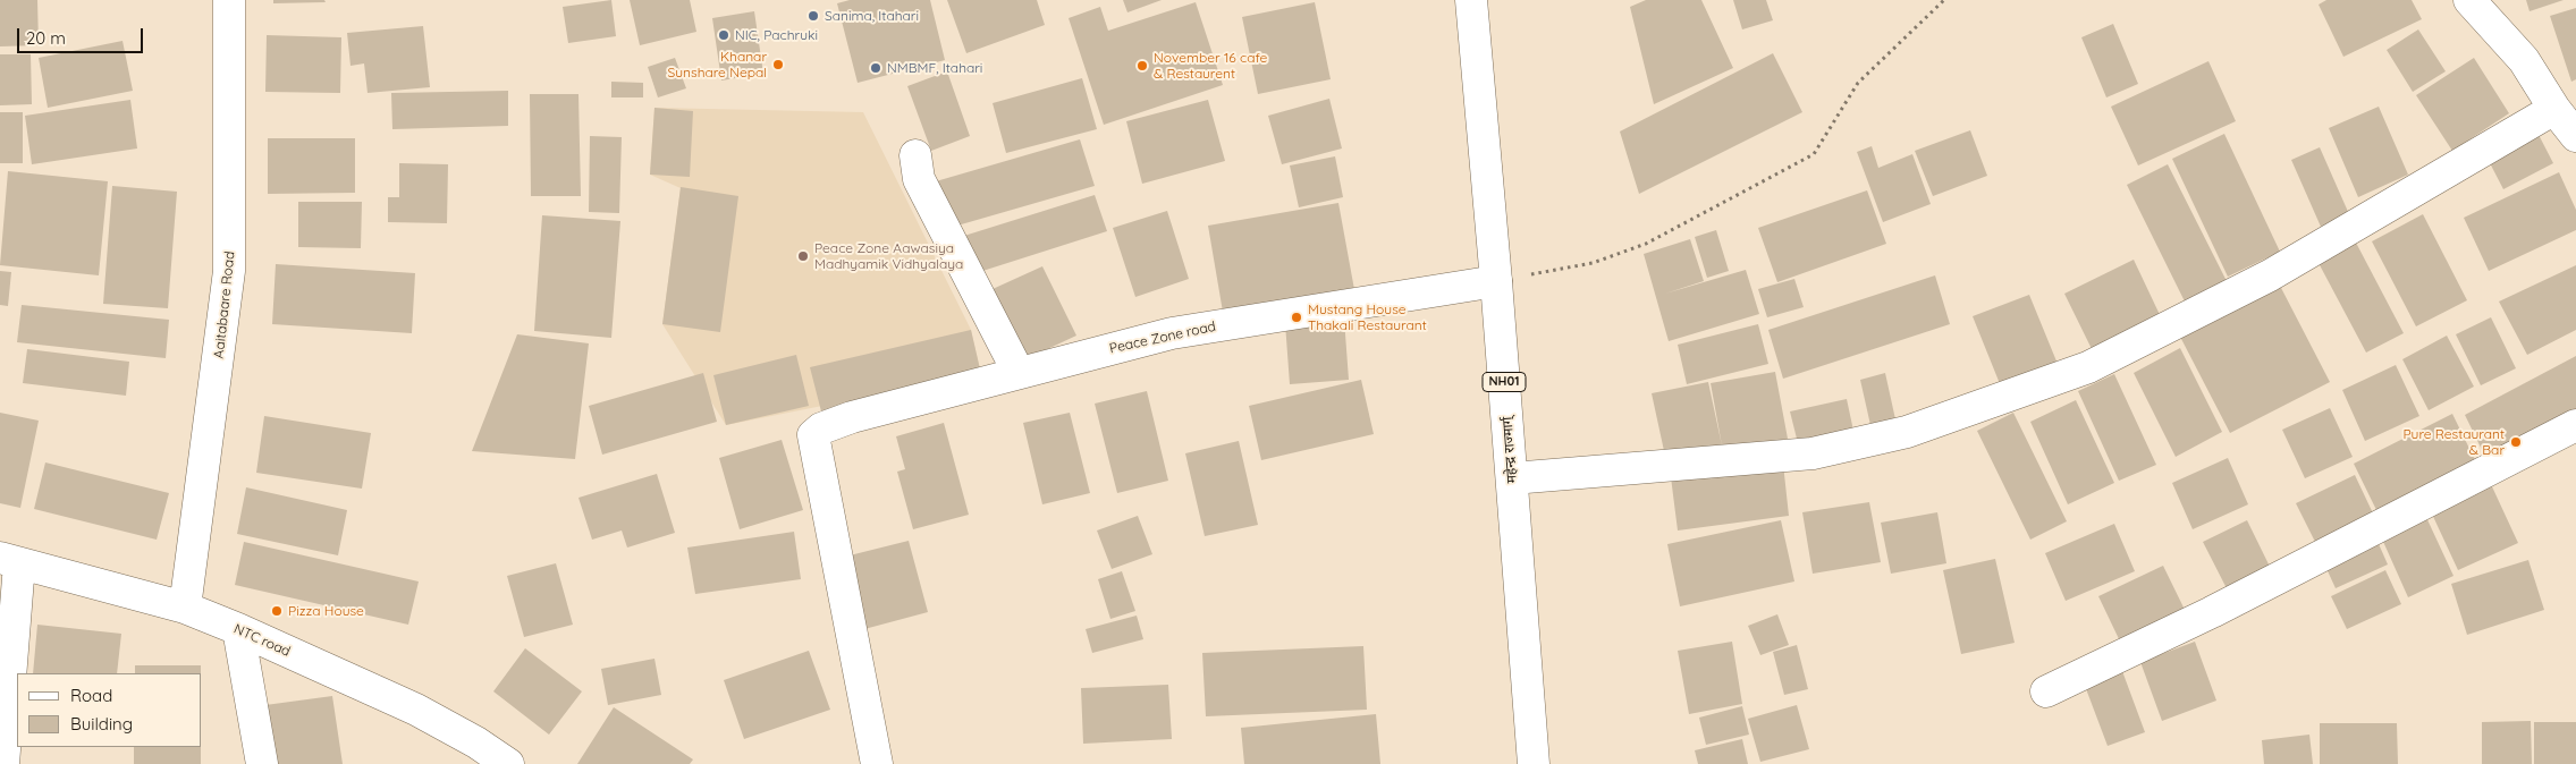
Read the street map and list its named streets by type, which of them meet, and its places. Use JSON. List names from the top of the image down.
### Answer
{
  "streets": {
    "main road": [
      "Aaitabaare Road",
      "Peace Zone road",
      "NH01",
      "महेन्द्र राज्मार्ग्",
      "NTC road"
    ]
  },
  "crossings": [
    ["Aaitabaare Road", "NTC road"],
    ["Peace Zone road", "महेन्द्र राज्मार्ग्"]
  ],
  "places": [
    "Sanima, Itahari",
    "NIC, Pachruki",
    "Khanar Sunshare Nepal",
    "November 16 cafe & Restaurent",
    "NMBMF, Itahari",
    "Peace Zone Aawasiya Madhyamik Vidhyalaya",
    "Mustang House Thakali Restaurant",
    "Pure Restaurant & Bar",
    "Pizza House"
  ],
  "legend": ["Road", "Building"],
  "scale_bar": "20 m"
}
